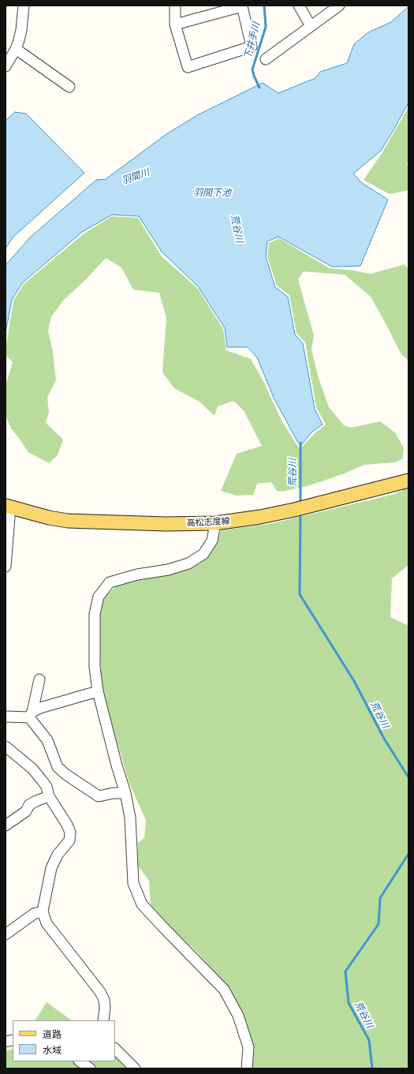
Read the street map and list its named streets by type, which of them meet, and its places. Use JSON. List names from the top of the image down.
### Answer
{
  "streets": {
    "main road": ["高松志度線"]
  },
  "water": [
    "下井手川",
    "羽間川",
    "羽間下池",
    "荒谷川"
  ],
  "legend": ["道路", "水域"]
}
